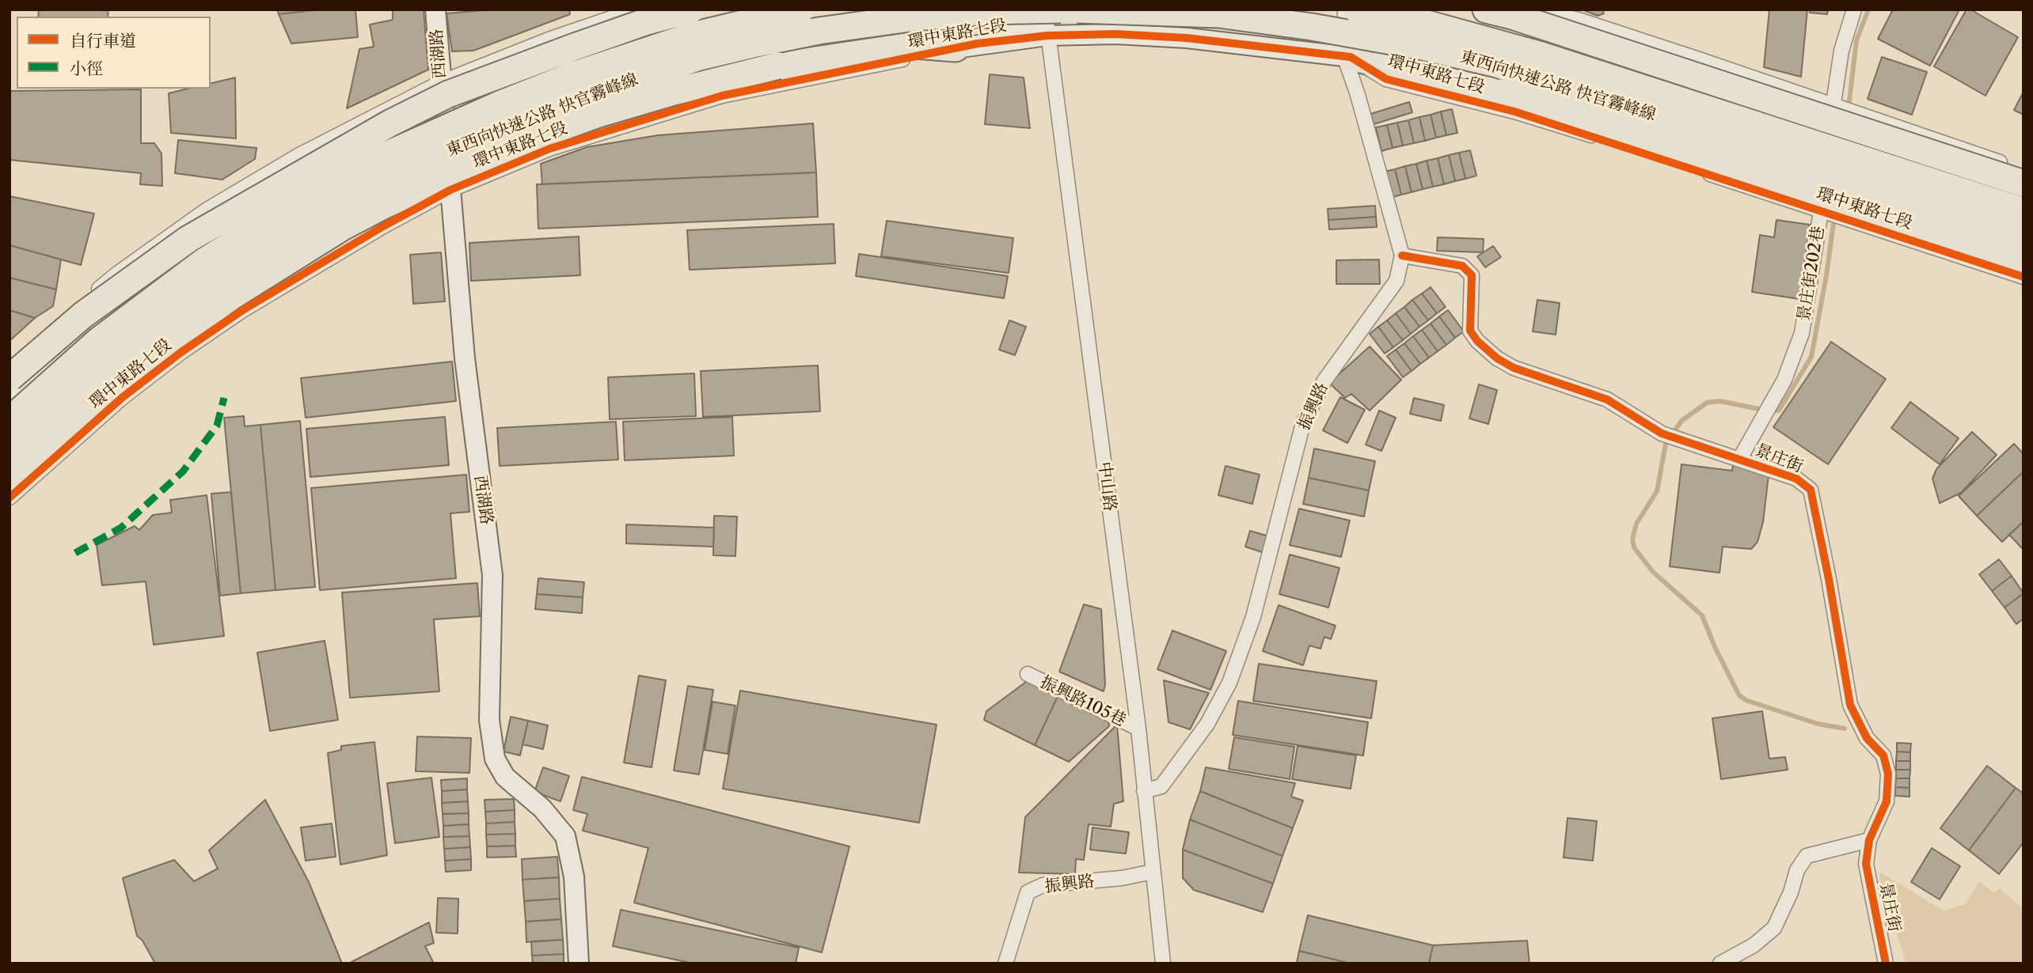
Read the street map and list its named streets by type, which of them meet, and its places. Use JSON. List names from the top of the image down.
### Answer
{
  "streets": {
    "highway": ["東西向快速公路 快官霧峰線"],
    "street": [
      "環中東路七段",
      "西湖路",
      "景庄街202巷",
      "振興路",
      "景庄街",
      "中山路",
      "振興路105巷"
    ]
  },
  "crossings": [
    ["環中東路七段", "西湖路"],
    ["環中東路七段", "景庄街202巷"],
    ["環中東路七段", "振興路"],
    ["環中東路七段", "中山路"],
    ["景庄街202巷", "景庄街"],
    ["振興路", "景庄街"],
    ["振興路", "中山路"],
    ["中山路", "振興路105巷"]
  ],
  "legend": ["自行車道", "小徑"]
}
